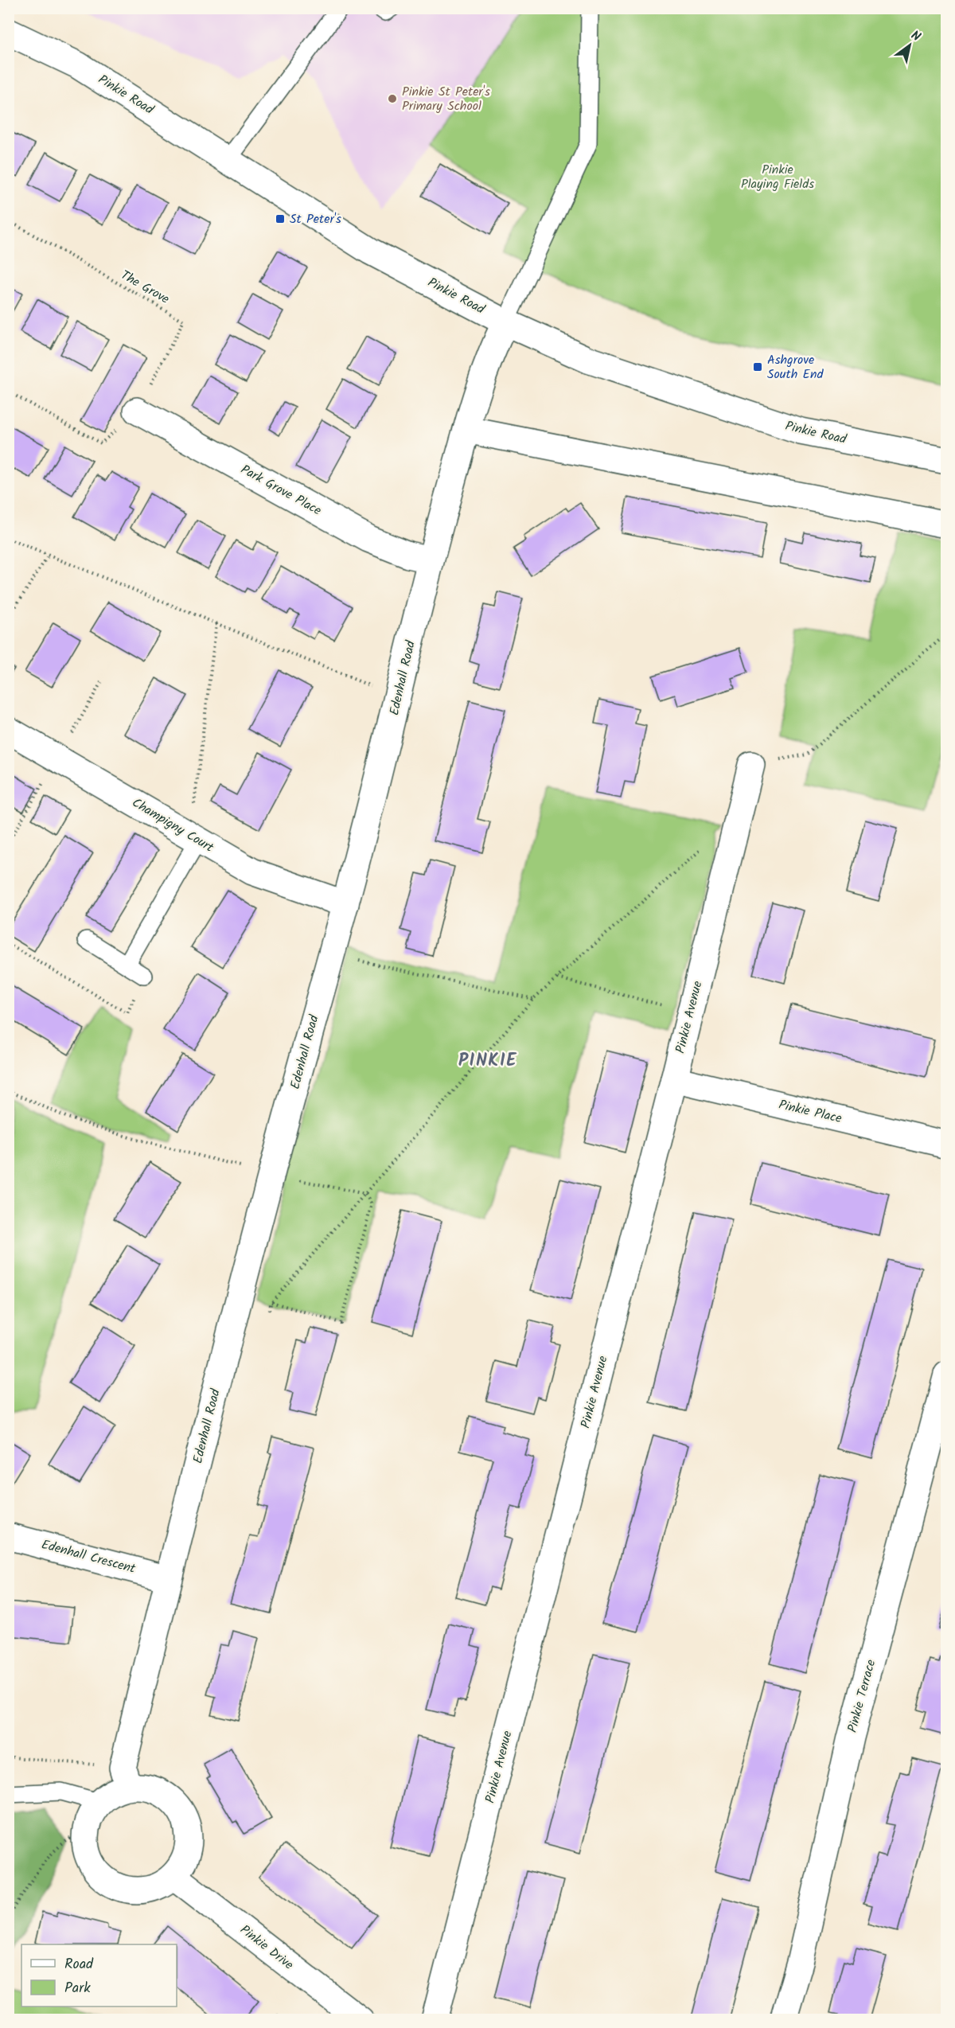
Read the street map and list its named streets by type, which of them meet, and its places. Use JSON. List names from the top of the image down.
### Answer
{
  "streets": {
    "street": [
      "Pinkie Road",
      "Park Grove Place",
      "Edenhall Road",
      "Champigny Court",
      "Pinkie Avenue",
      "Pinkie Place",
      "Edenhall Crescent",
      "Pinkie Terrace",
      "Pinkie Drive"
    ],
    "path": ["The Grove"]
  },
  "crossings": [
    ["Pinkie Road", "Edenhall Road"],
    ["The Grove", "Park Grove Place"],
    ["Park Grove Place", "Edenhall Road"],
    ["Edenhall Road", "Champigny Court"],
    ["Edenhall Road", "Edenhall Crescent"],
    ["Edenhall Road", "Pinkie Drive"],
    ["Pinkie Avenue", "Pinkie Place"]
  ],
  "districts": ["PINKIE"],
  "parks": ["Pinkie Playing Fields"],
  "places": {
    "other": ["Pinkie St Peter's Primary School"],
    "transit": ["St Peter's", "Ashgrove South End"]
  },
  "legend": ["Road", "Park"],
  "north": "top right"
}
